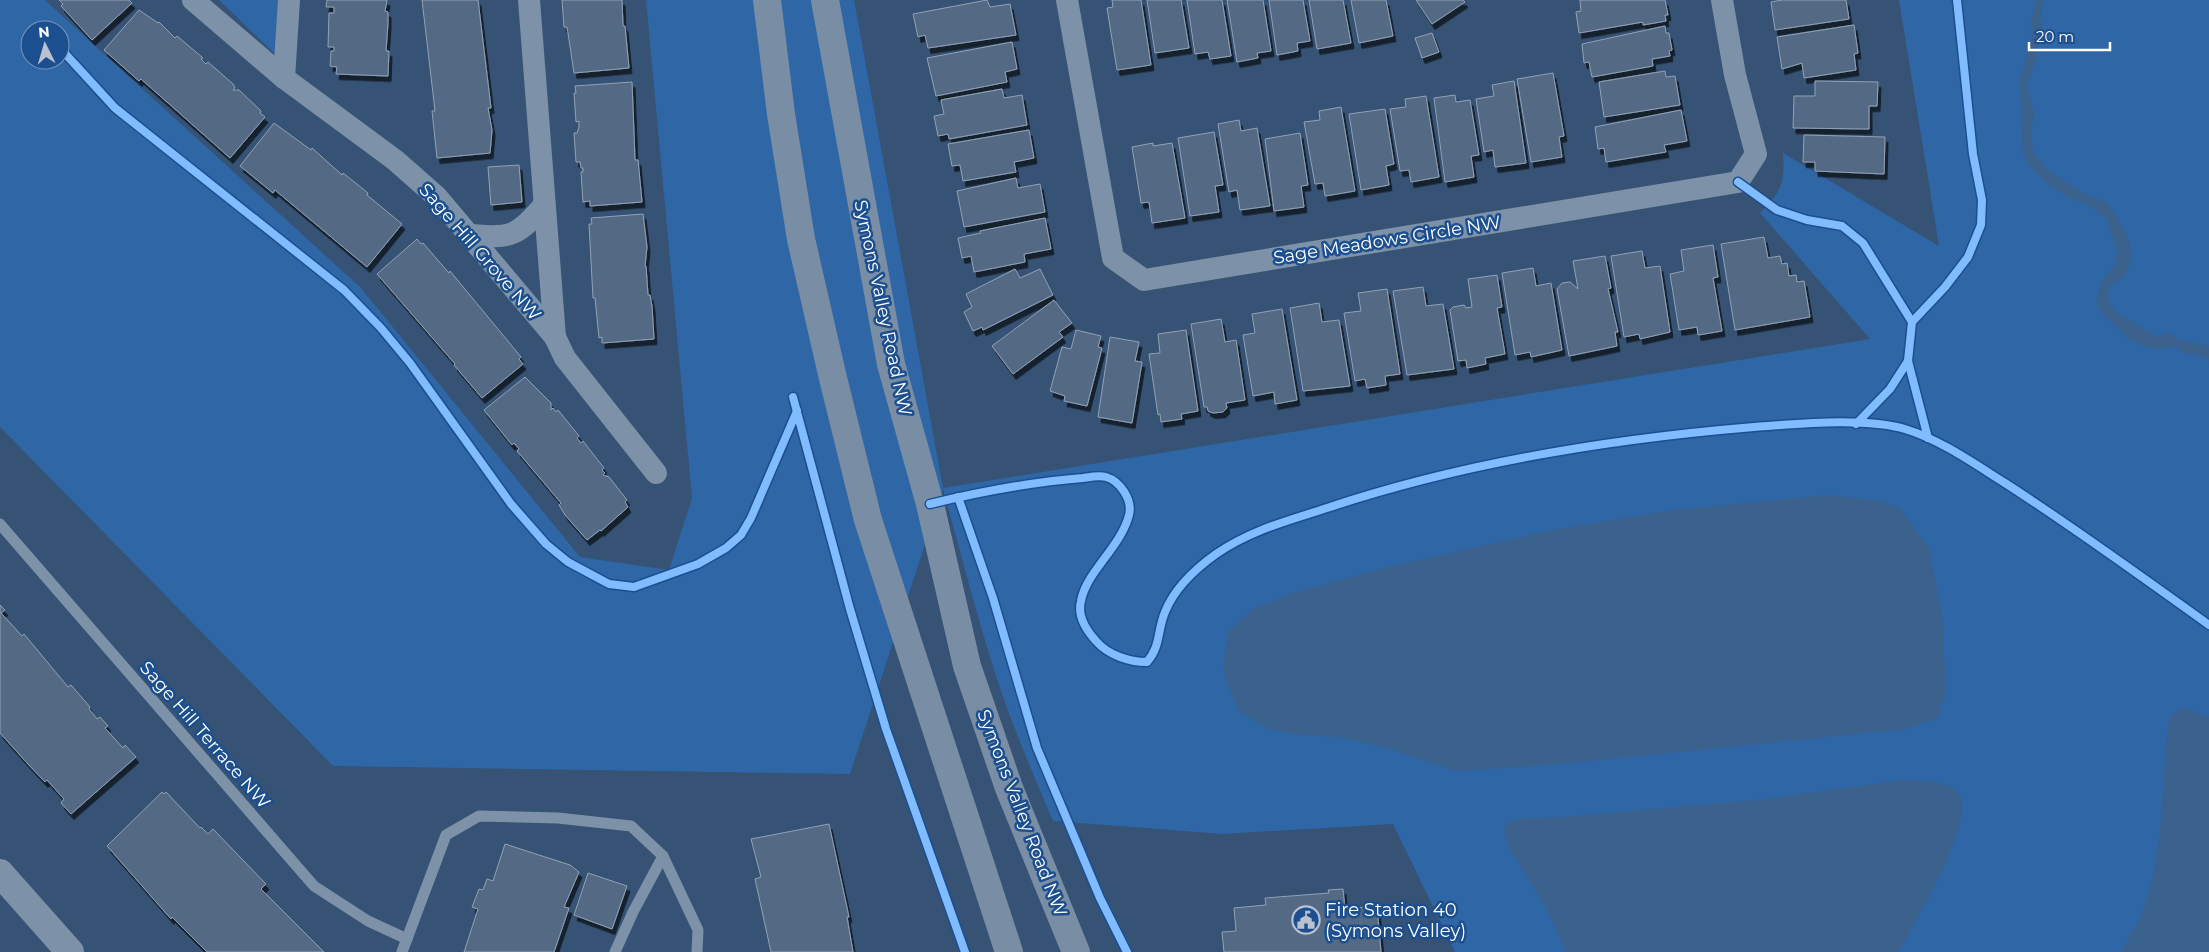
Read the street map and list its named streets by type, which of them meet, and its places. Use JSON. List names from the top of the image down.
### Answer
{
  "streets": {
    "main road": ["Symons Valley Road NW"],
    "street": ["Sage Meadows Circle NW", "Sage Hill Grove NW"],
    "lane": ["Sage Hill Terrace NW"]
  },
  "places": {
    "public building": ["Fire Station 40 (Symons Valley)"]
  },
  "scale_bar": "20 m",
  "north": "top"
}
